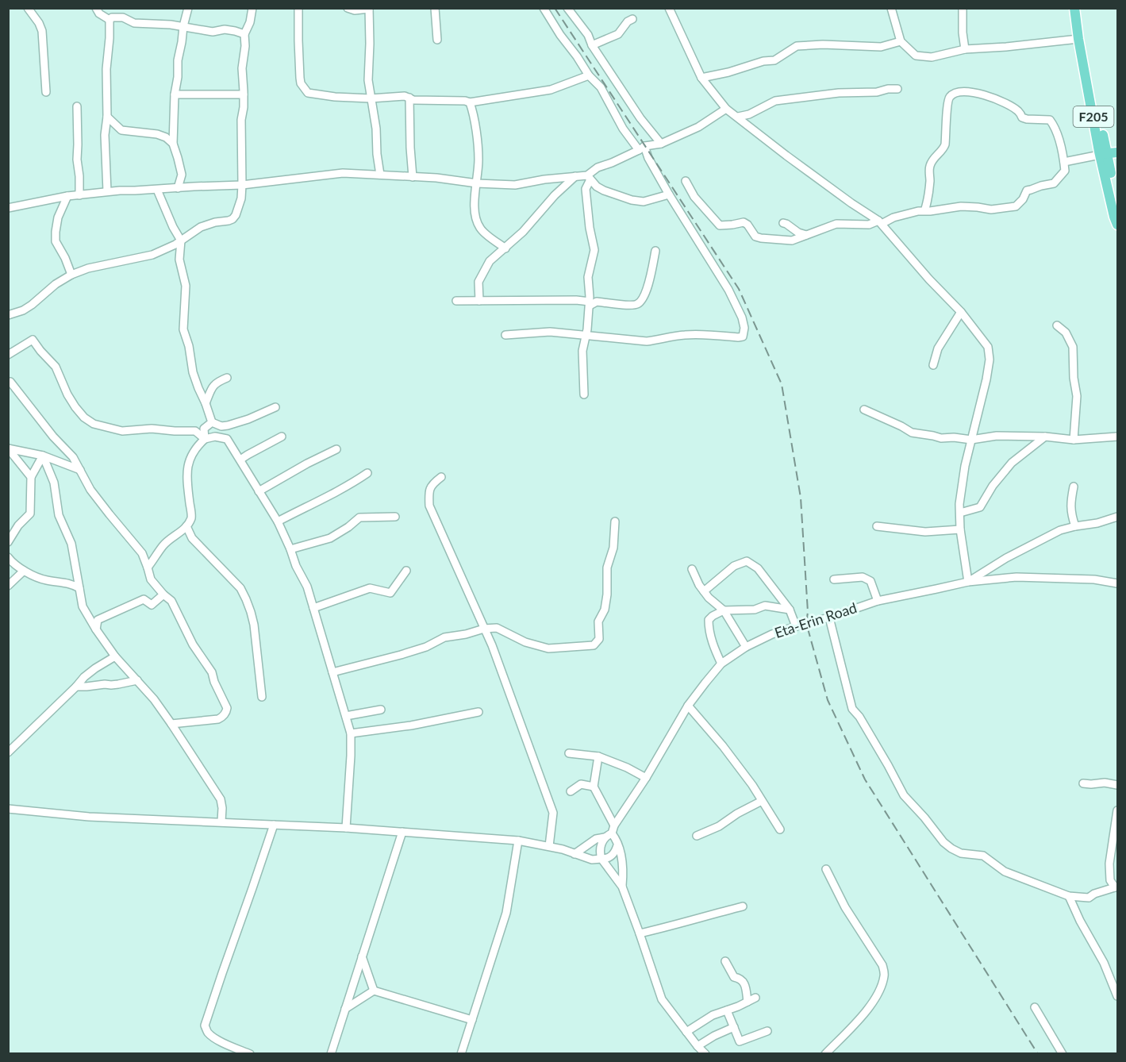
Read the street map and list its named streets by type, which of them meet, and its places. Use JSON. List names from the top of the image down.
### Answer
{
  "streets": {
    "main road": ["F205"],
    "street": ["Eta-Erin Road"]
  }
}
